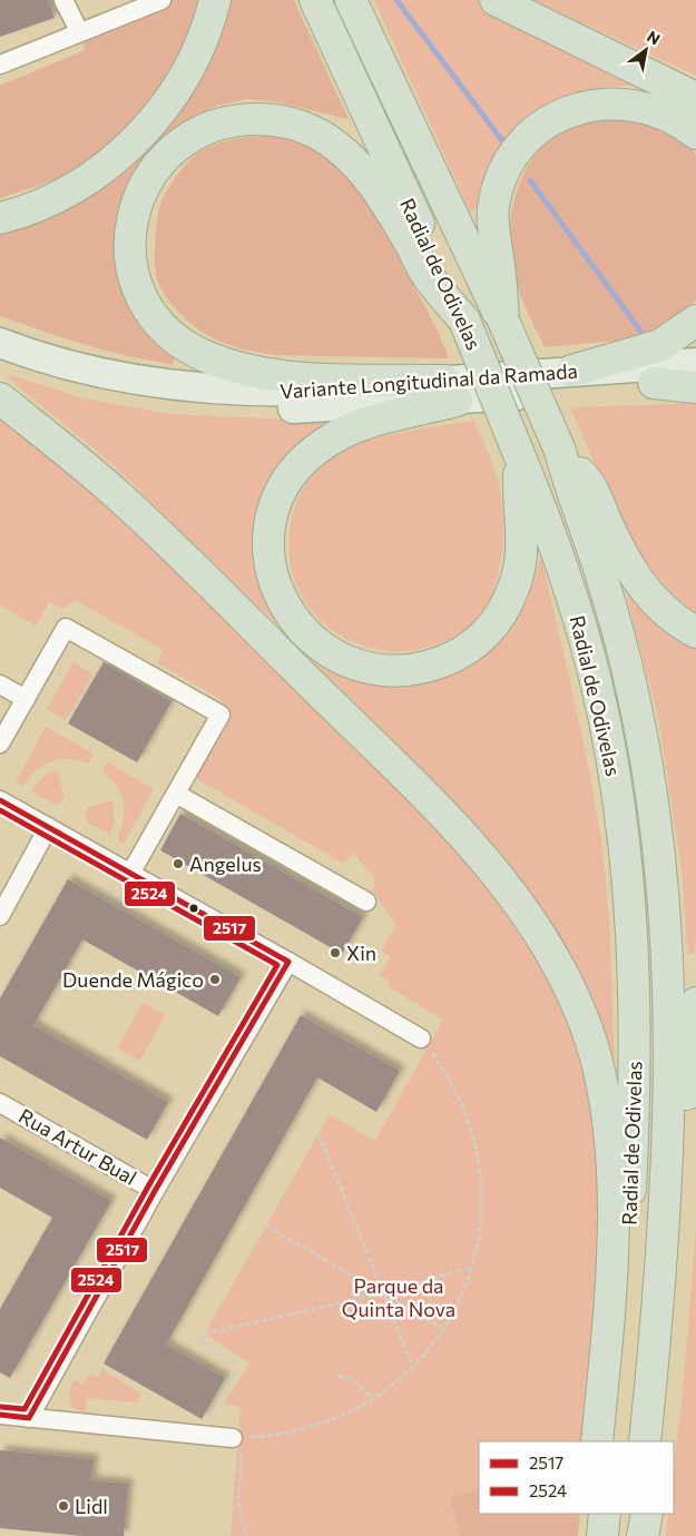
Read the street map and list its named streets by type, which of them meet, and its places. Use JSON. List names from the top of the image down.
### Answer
{
  "streets": {
    "highway": ["Radial de Odivelas"],
    "main road": ["Variante Longitudinal da Ramada"],
    "street": ["Rua Artur Bual"]
  },
  "parks": ["Parque da Quinta Nova"],
  "places": [
    "Angelus",
    "Xin",
    "Duende Mágico",
    "Lidl"
  ],
  "lines": ["transit line 2517", "transit line 2524"],
  "legend": ["2517", "2524"],
  "north": "top right"
}
